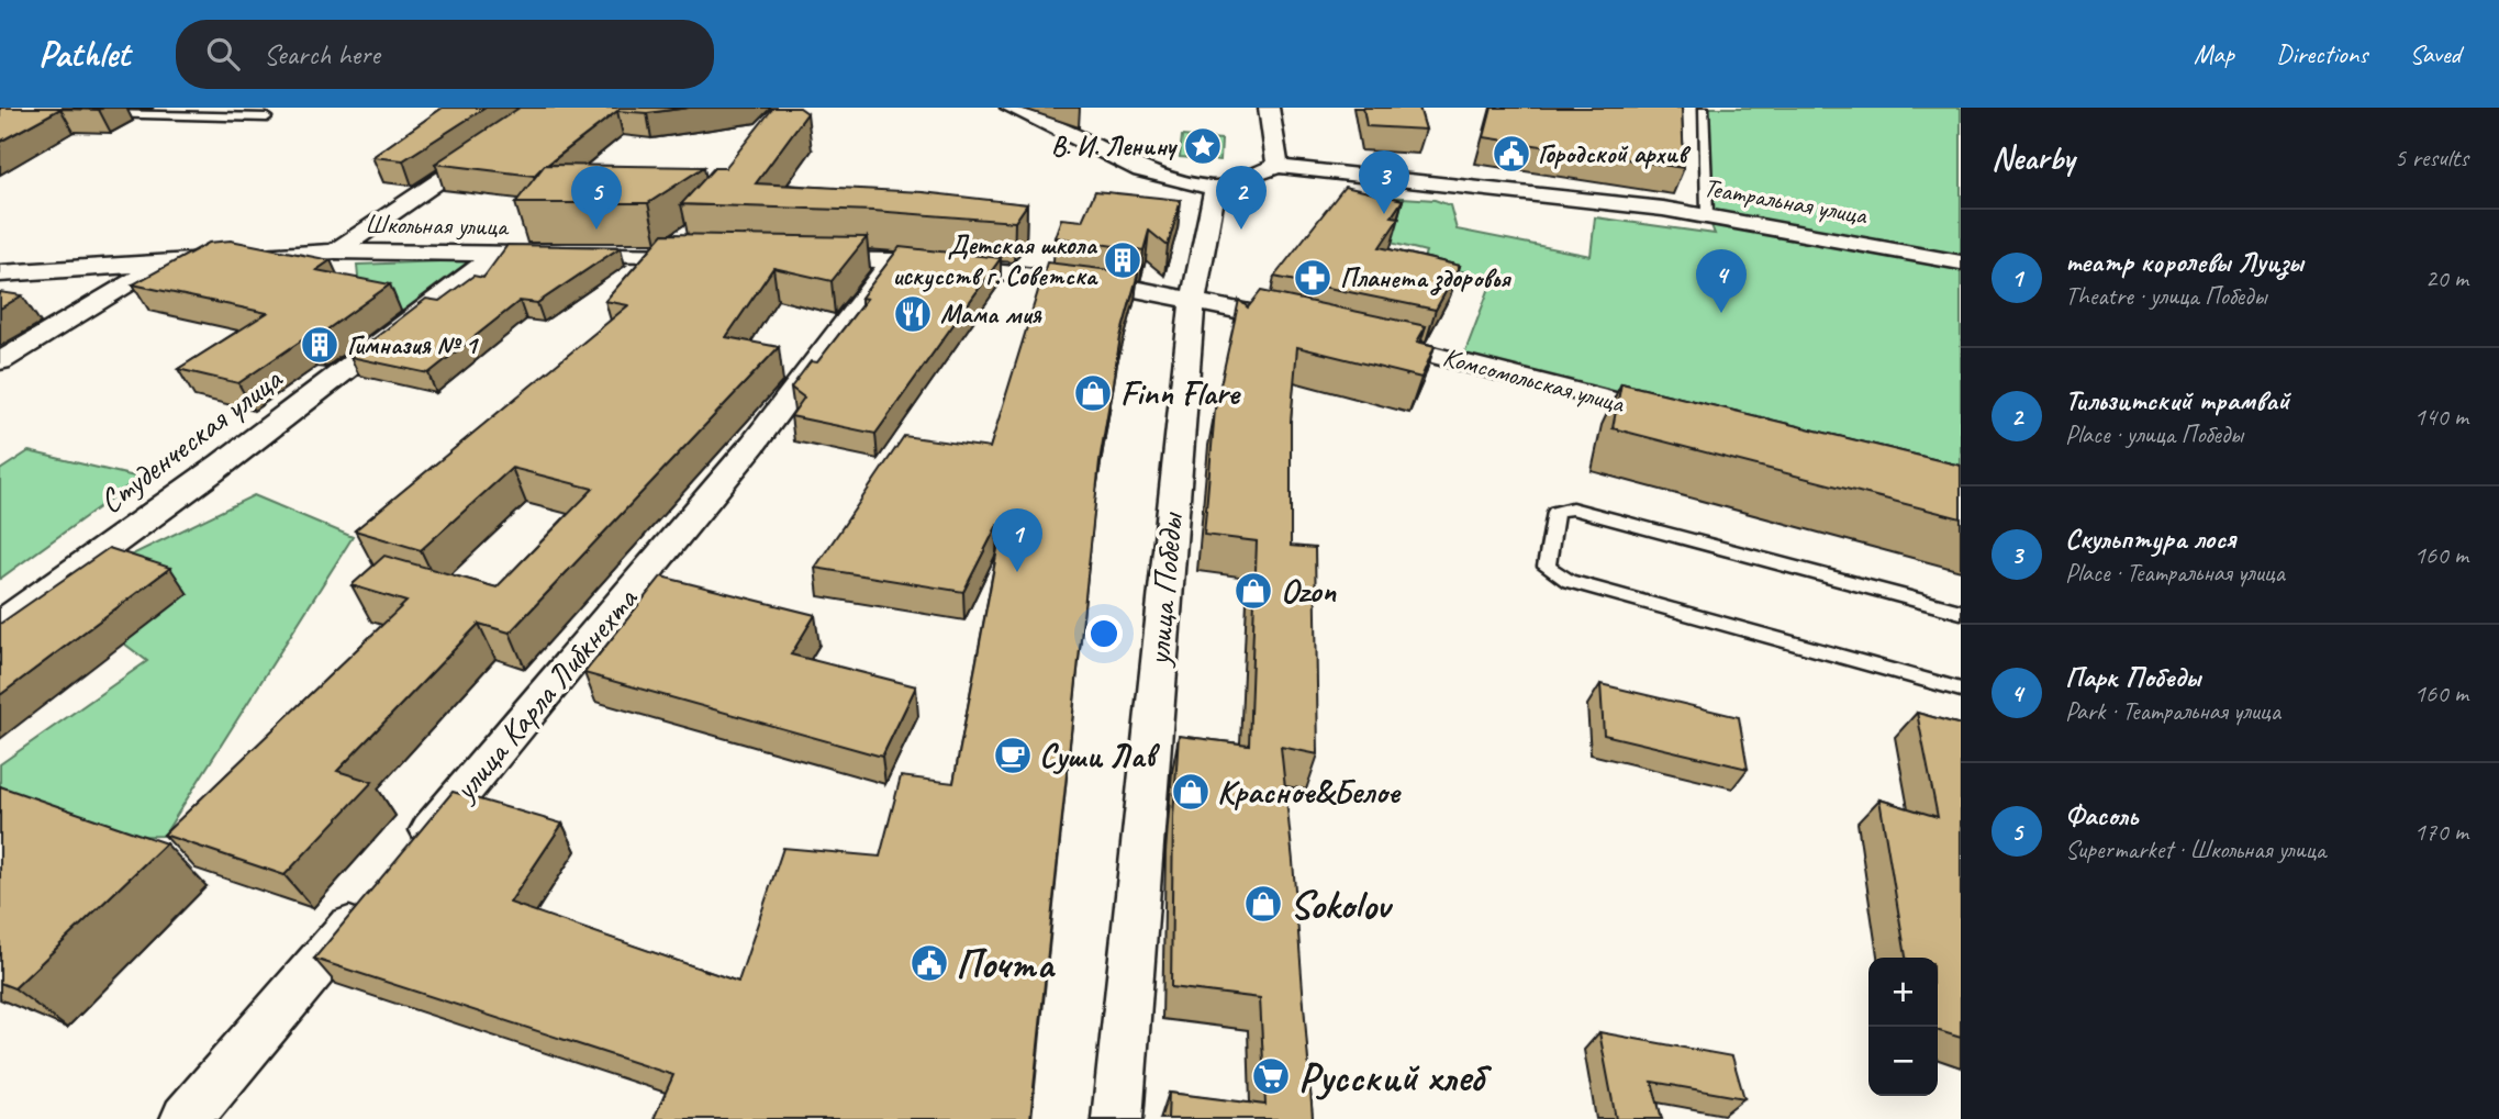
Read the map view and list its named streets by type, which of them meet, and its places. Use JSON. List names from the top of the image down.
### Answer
{
  "streets": {
    "street": [
      "Театральная улица",
      "Школьная улица",
      "Комсомольская улица",
      "Студенческая улица",
      "улица Победы",
      "улица Карла Либкнехта"
    ]
  },
  "crossings": [
    ["Школьная улица", "Студенческая улица"]
  ],
  "places": {
    "place": ["В. И. Ленину"],
    "public building": ["Городской архив", "Почта"],
    "building": ["Детская школа искусств г. Советска", "Гимназия № 1"],
    "pharmacy": ["Планета здоровья"],
    "restaurant": ["Мама мия"],
    "shop": [
      "Finn Flare",
      "Ozon",
      "Красное&Белое",
      "Sokolov"
    ],
    "cafe": ["Суши Лав"],
    "supermarket": ["Русский хлеб"]
  },
  "page": {
    "header": "Pathlet",
    "search": "Search here",
    "nav": ["Map", "Directions", "Saved"],
    "heading": ["Nearby", "5 results"],
    "pins": [
      "3",
      "2",
      "5",
      "4",
      "1"
    ],
    "list": [
      {
        "mark": "1",
        "name": "театр королевы Луизы",
        "note": "Theatre · улица Победы",
        "value": "20 m"
      },
      {
        "mark": "2",
        "name": "Тильзитский трамвай",
        "note": "Place · улица Победы",
        "value": "140 m"
      },
      {
        "mark": "3",
        "name": "Скульптура лося",
        "note": "Place · Театральная улица",
        "value": "160 m"
      },
      {
        "mark": "4",
        "name": "Парк Победы",
        "note": "Park · Театральная улица",
        "value": "160 m"
      },
      {
        "mark": "5",
        "name": "Фасоль",
        "note": "Supermarket · Школьная улица",
        "value": "170 m"
      }
    ],
    "map_buttons": ["+", "−"]
  }
}
